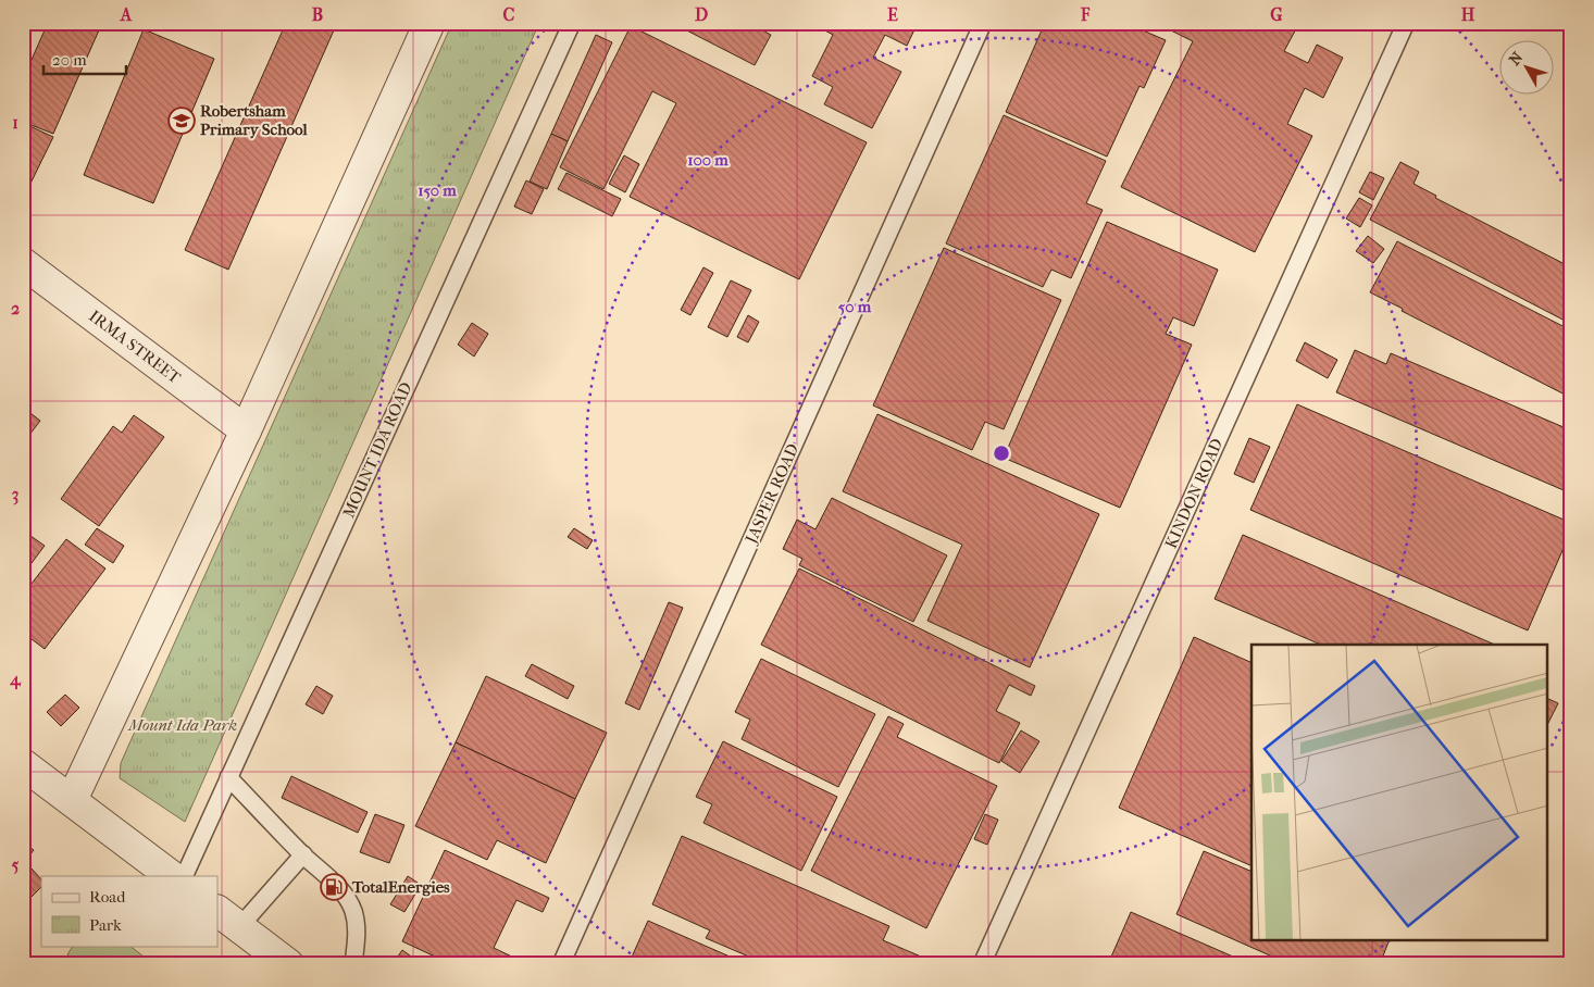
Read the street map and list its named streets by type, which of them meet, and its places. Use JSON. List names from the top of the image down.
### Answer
{
  "streets": {
    "street": ["IRMA STREET"],
    "lane": ["MOUNT IDA ROAD", "JASPER ROAD", "KINDON ROAD"]
  },
  "parks": ["Mount Ida Park"],
  "places": {
    "school or university": ["Robertsham Primary School"],
    "fuel station": ["TotalEnergies"]
  },
  "legend": ["Road", "Park"],
  "scale_bar": "20 m",
  "north": "top left",
  "grid": {
    "columns": [
      "A",
      "B",
      "C",
      "D",
      "E",
      "F",
      "G",
      "H"
    ],
    "rows": [
      "1",
      "2",
      "3",
      "4",
      "5"
    ]
  },
  "rings": ["100 m", "150 m", "50 m"]
}
